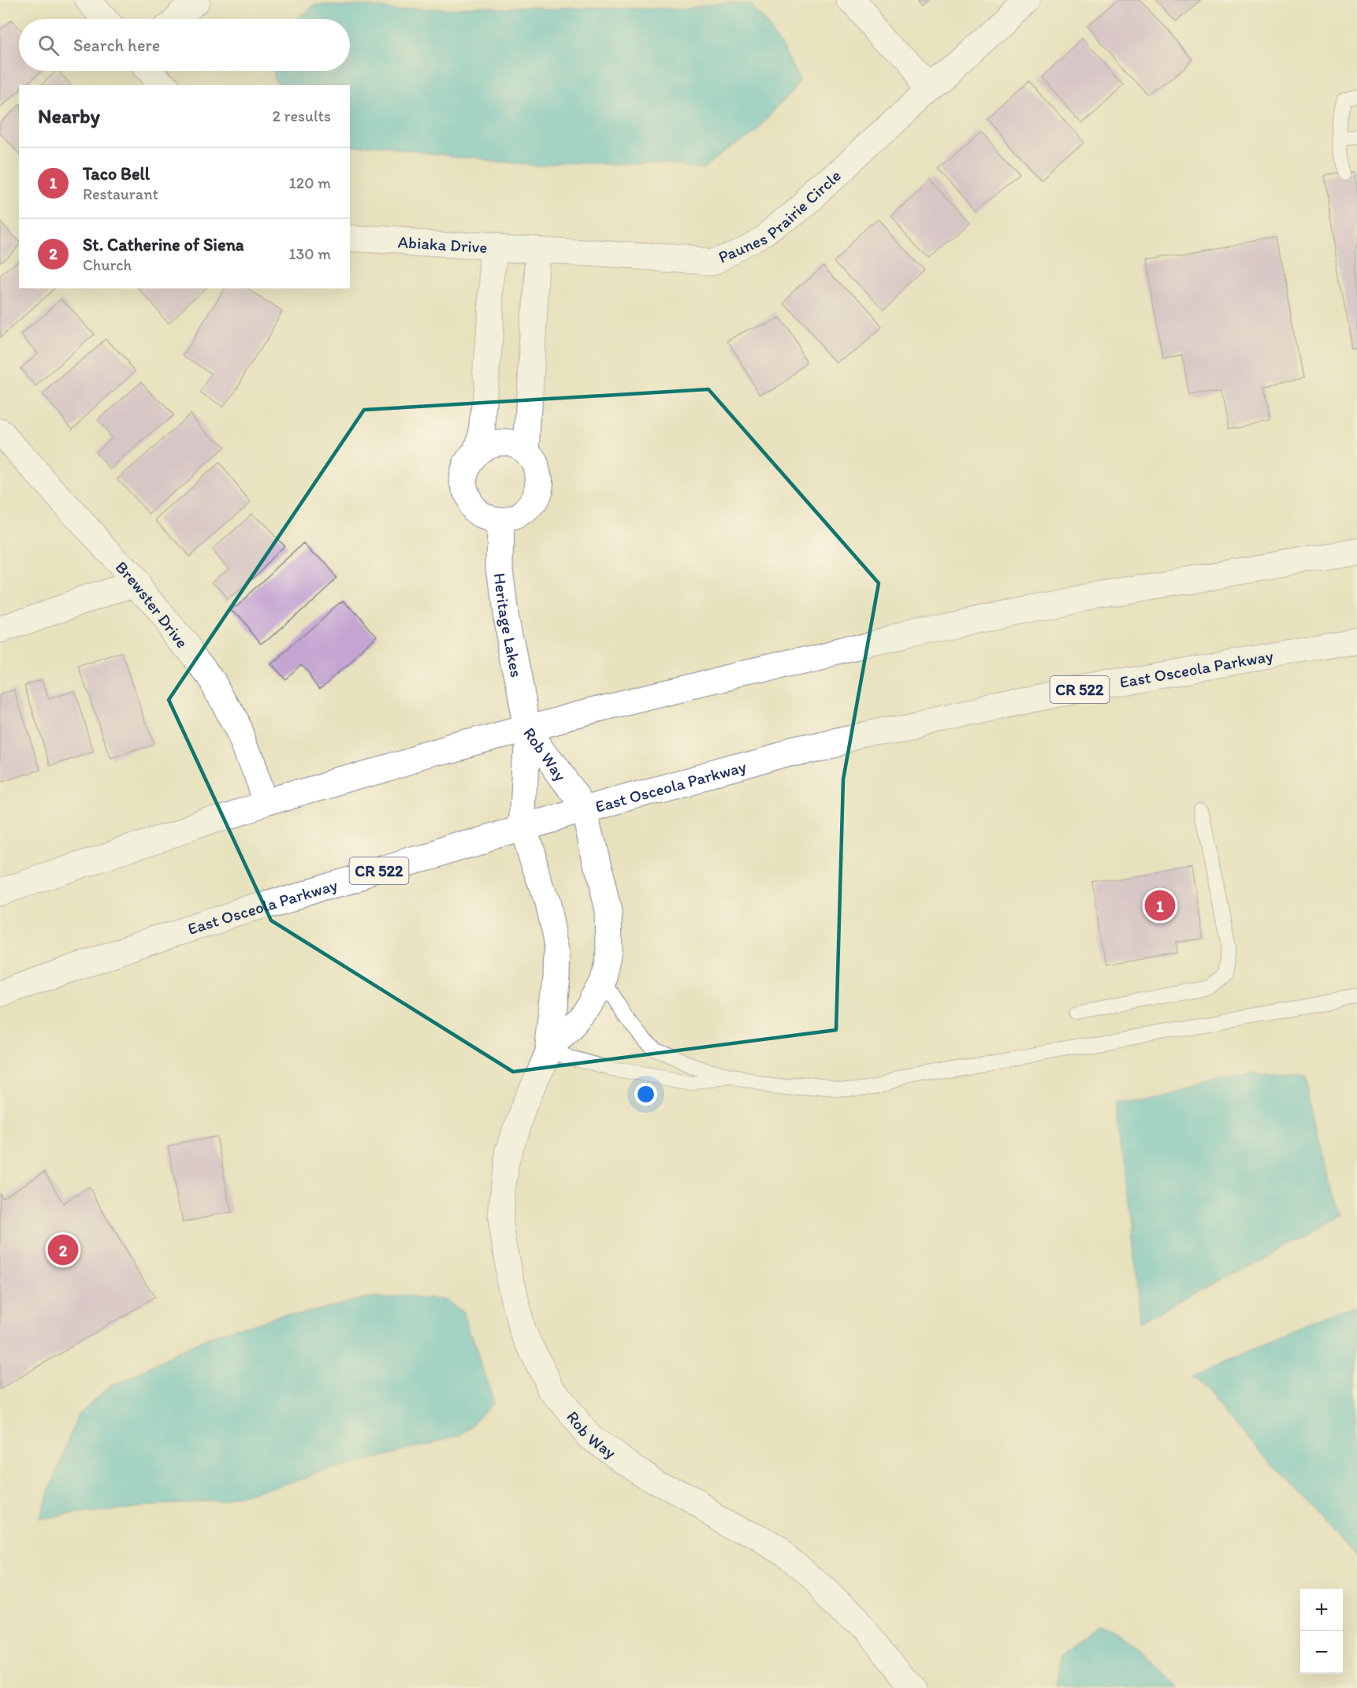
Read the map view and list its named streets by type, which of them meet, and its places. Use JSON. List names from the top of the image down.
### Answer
{
  "streets": {
    "street": [
      "Paunes Prairie Circle",
      "Abiaka Drive",
      "Brewster Drive",
      "Heritage Lakes",
      "East Osceola Parkway",
      "CR 522",
      "Rob Way"
    ]
  },
  "crossings": [
    ["Paunes Prairie Circle", "Abiaka Drive"],
    ["Heritage Lakes", "Rob Way"],
    ["East Osceola Parkway", "Rob Way"]
  ],
  "page": {
    "search": "Search here",
    "heading": ["Nearby", "2 results"],
    "list": [
      {
        "mark": "1",
        "name": "Taco Bell",
        "note": "Restaurant",
        "value": "120 m"
      },
      {
        "mark": "2",
        "name": "St. Catherine of Siena",
        "note": "Church",
        "value": "130 m"
      }
    ],
    "pins": ["1", "2"],
    "map_buttons": ["+", "−"]
  }
}
